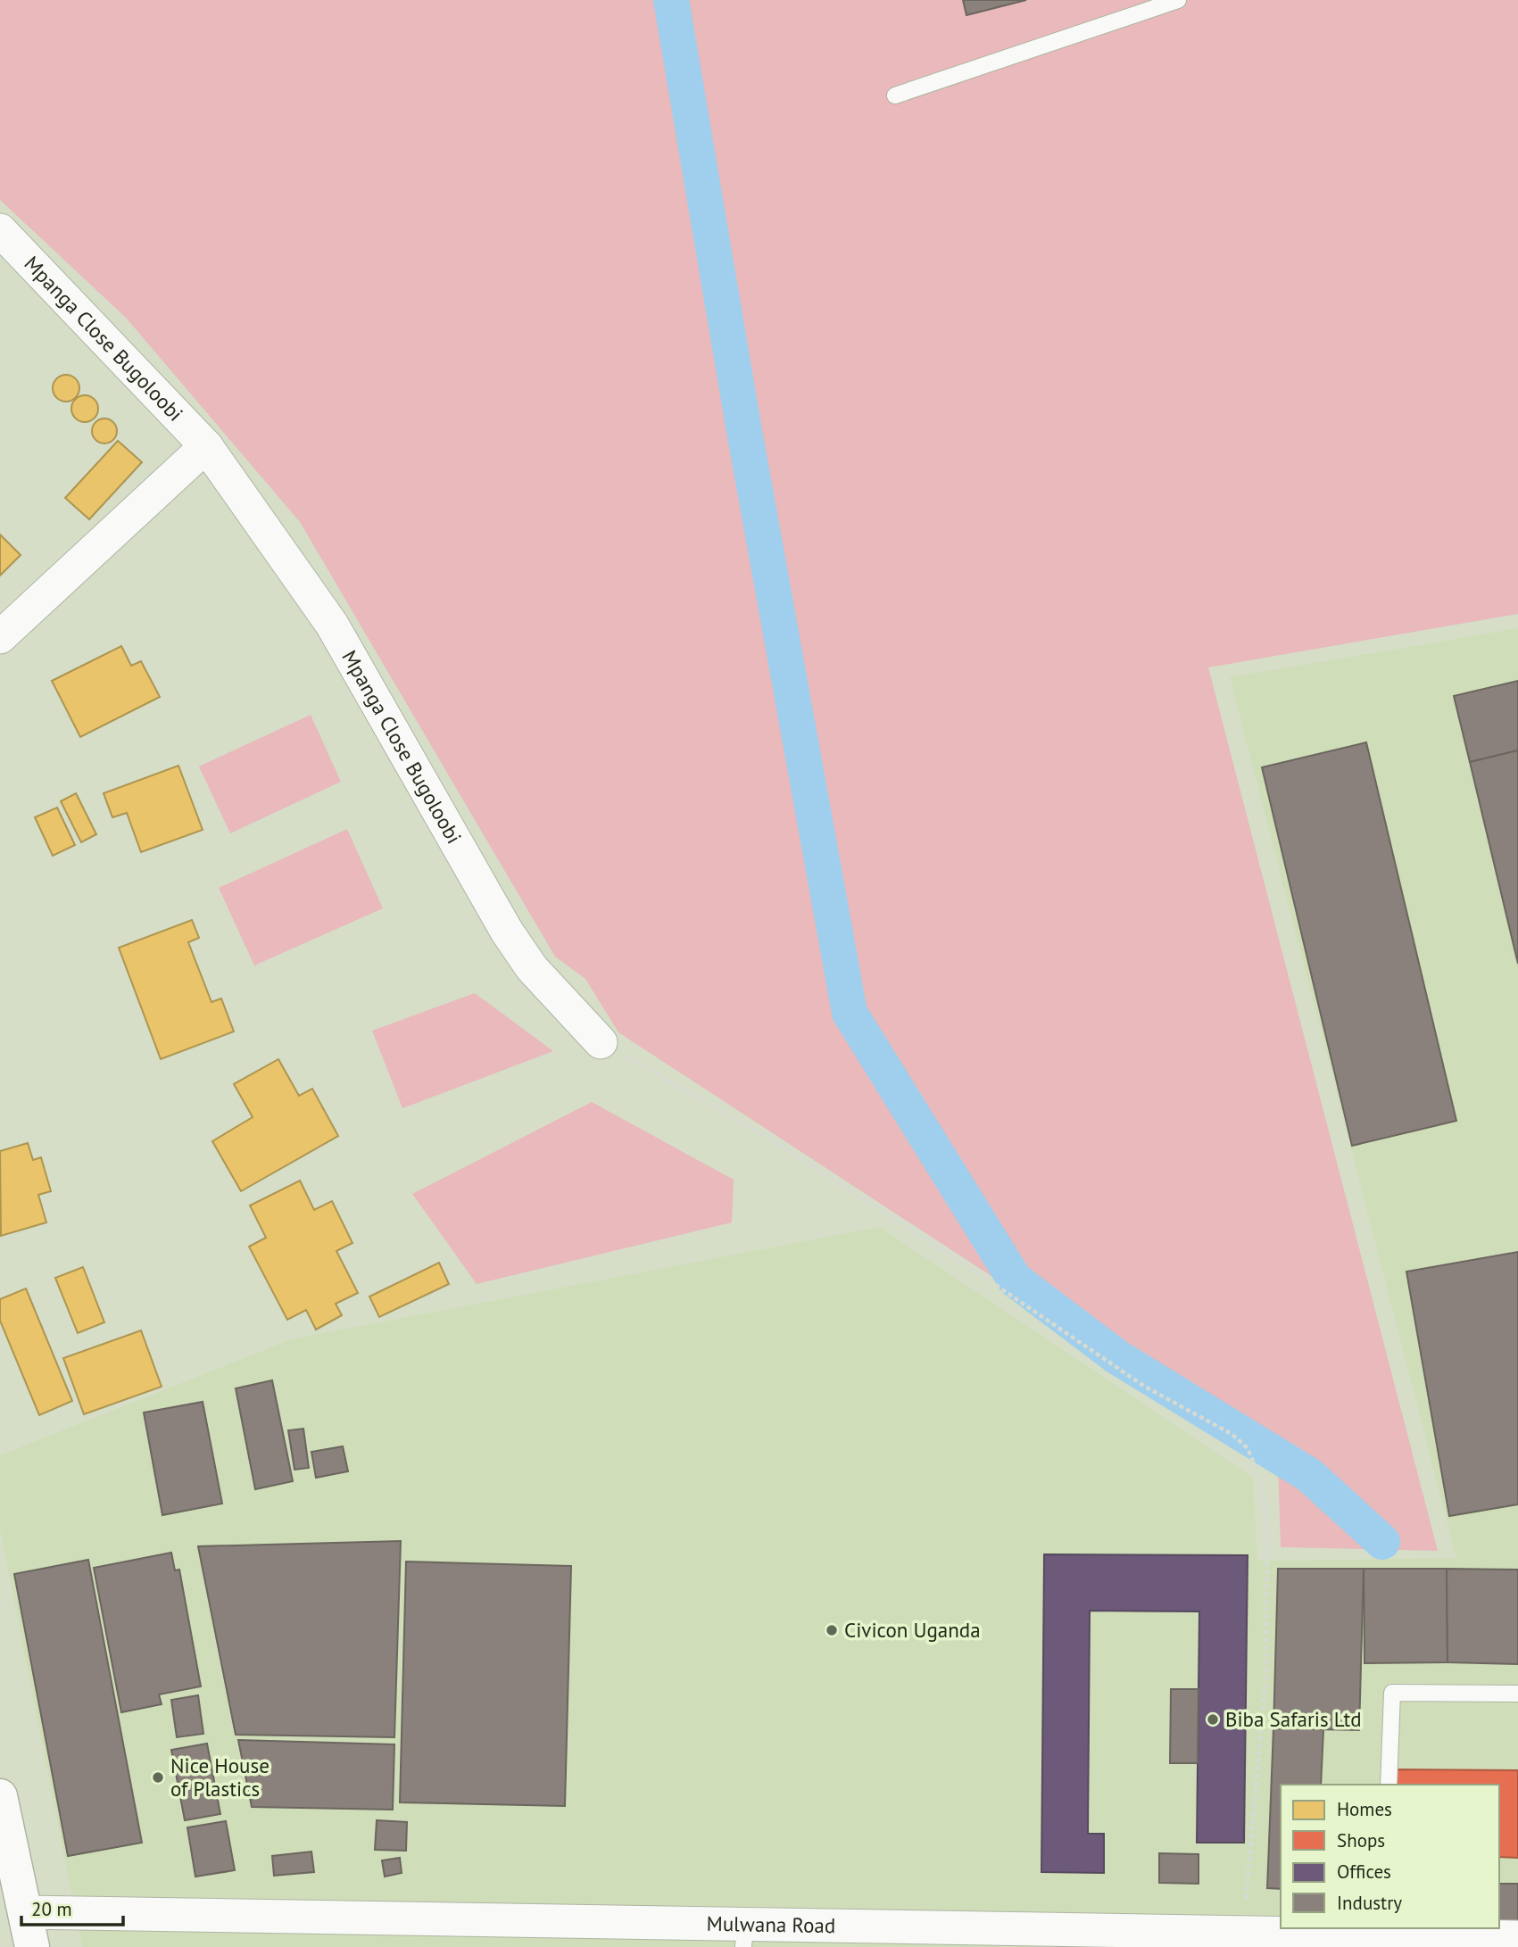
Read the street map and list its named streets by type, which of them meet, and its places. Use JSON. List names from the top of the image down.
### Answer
{
  "streets": {
    "street": ["Mpanga Close Bugoloobi", "Mulwana Road"]
  },
  "places": ["Civicon Uganda", "Biba Safaris Ltd", "Nice House of Plastics"],
  "legend": [
    "Homes",
    "Shops",
    "Offices",
    "Industry"
  ],
  "scale_bar": "20 m"
}
